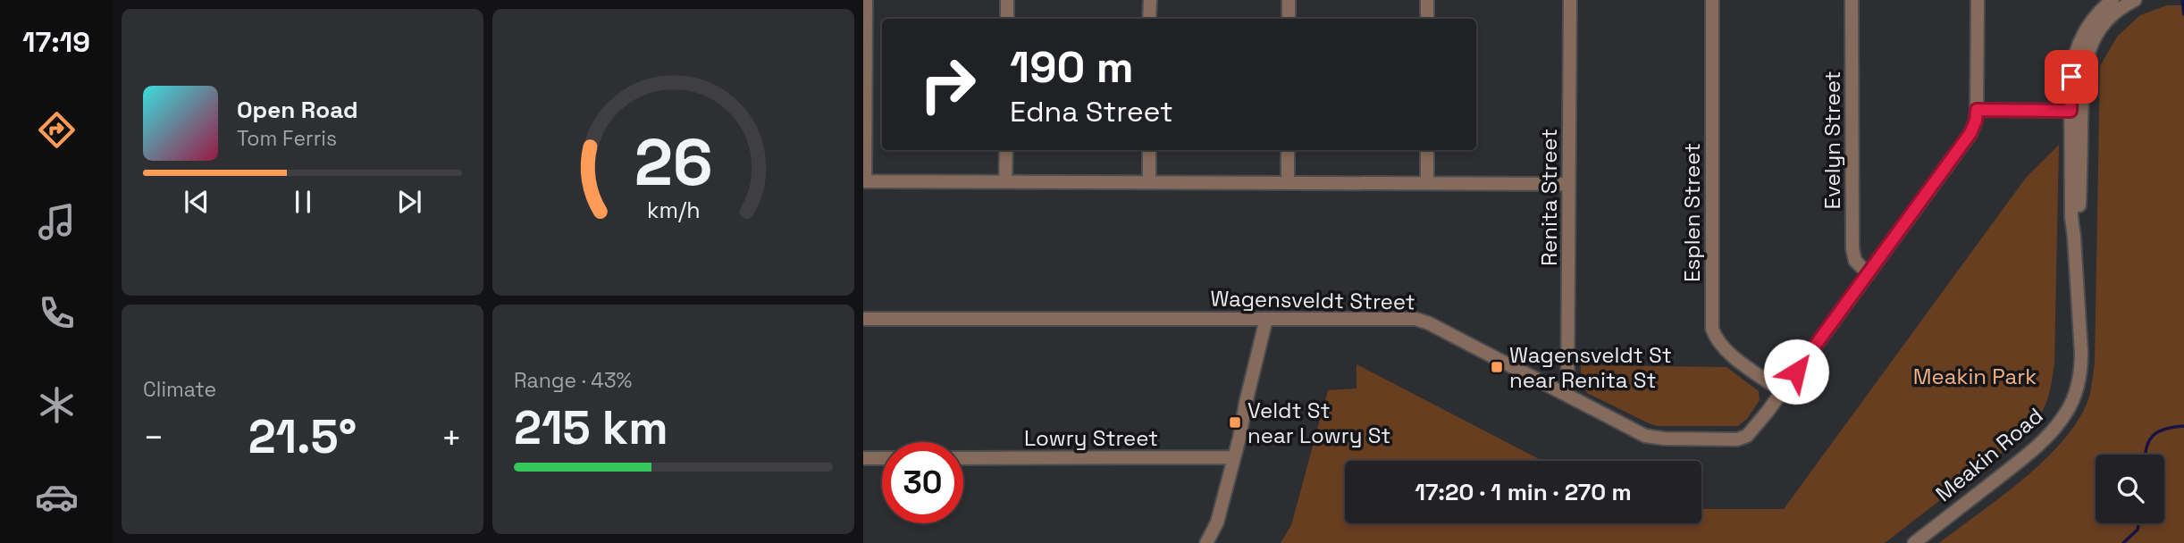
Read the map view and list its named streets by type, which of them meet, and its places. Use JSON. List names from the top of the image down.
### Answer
{
  "streets": {
    "street": [
      "Evelyn Street",
      "Renita Street",
      "Esplen Street",
      "Wagensveldt Street",
      "Lowry Street",
      "Meakin Road"
    ]
  },
  "crossings": [
    ["Evelyn Street", "Wagensveldt Street"],
    ["Renita Street", "Wagensveldt Street"],
    ["Esplen Street", "Wagensveldt Street"]
  ],
  "parks": ["Meakin Park"],
  "places": {
    "transit": ["Wagensveldt St near Renita St", "Veldt St near Lowry St"]
  },
  "page": {
    "tabs": "17:19",
    "turn": ["190 m", "Edna Street"],
    "song": ["Open Road", "Tom Ferris"],
    "tile": [
      "Climate",
      ["Range · 43%", "215 km"]
    ],
    "heat": ["−", "21.5°", "+"],
    "limit": "30",
    "trip": "17:20 · 1 min · 270 m",
    "gauge": ["26", "km/h"]
  }
}
